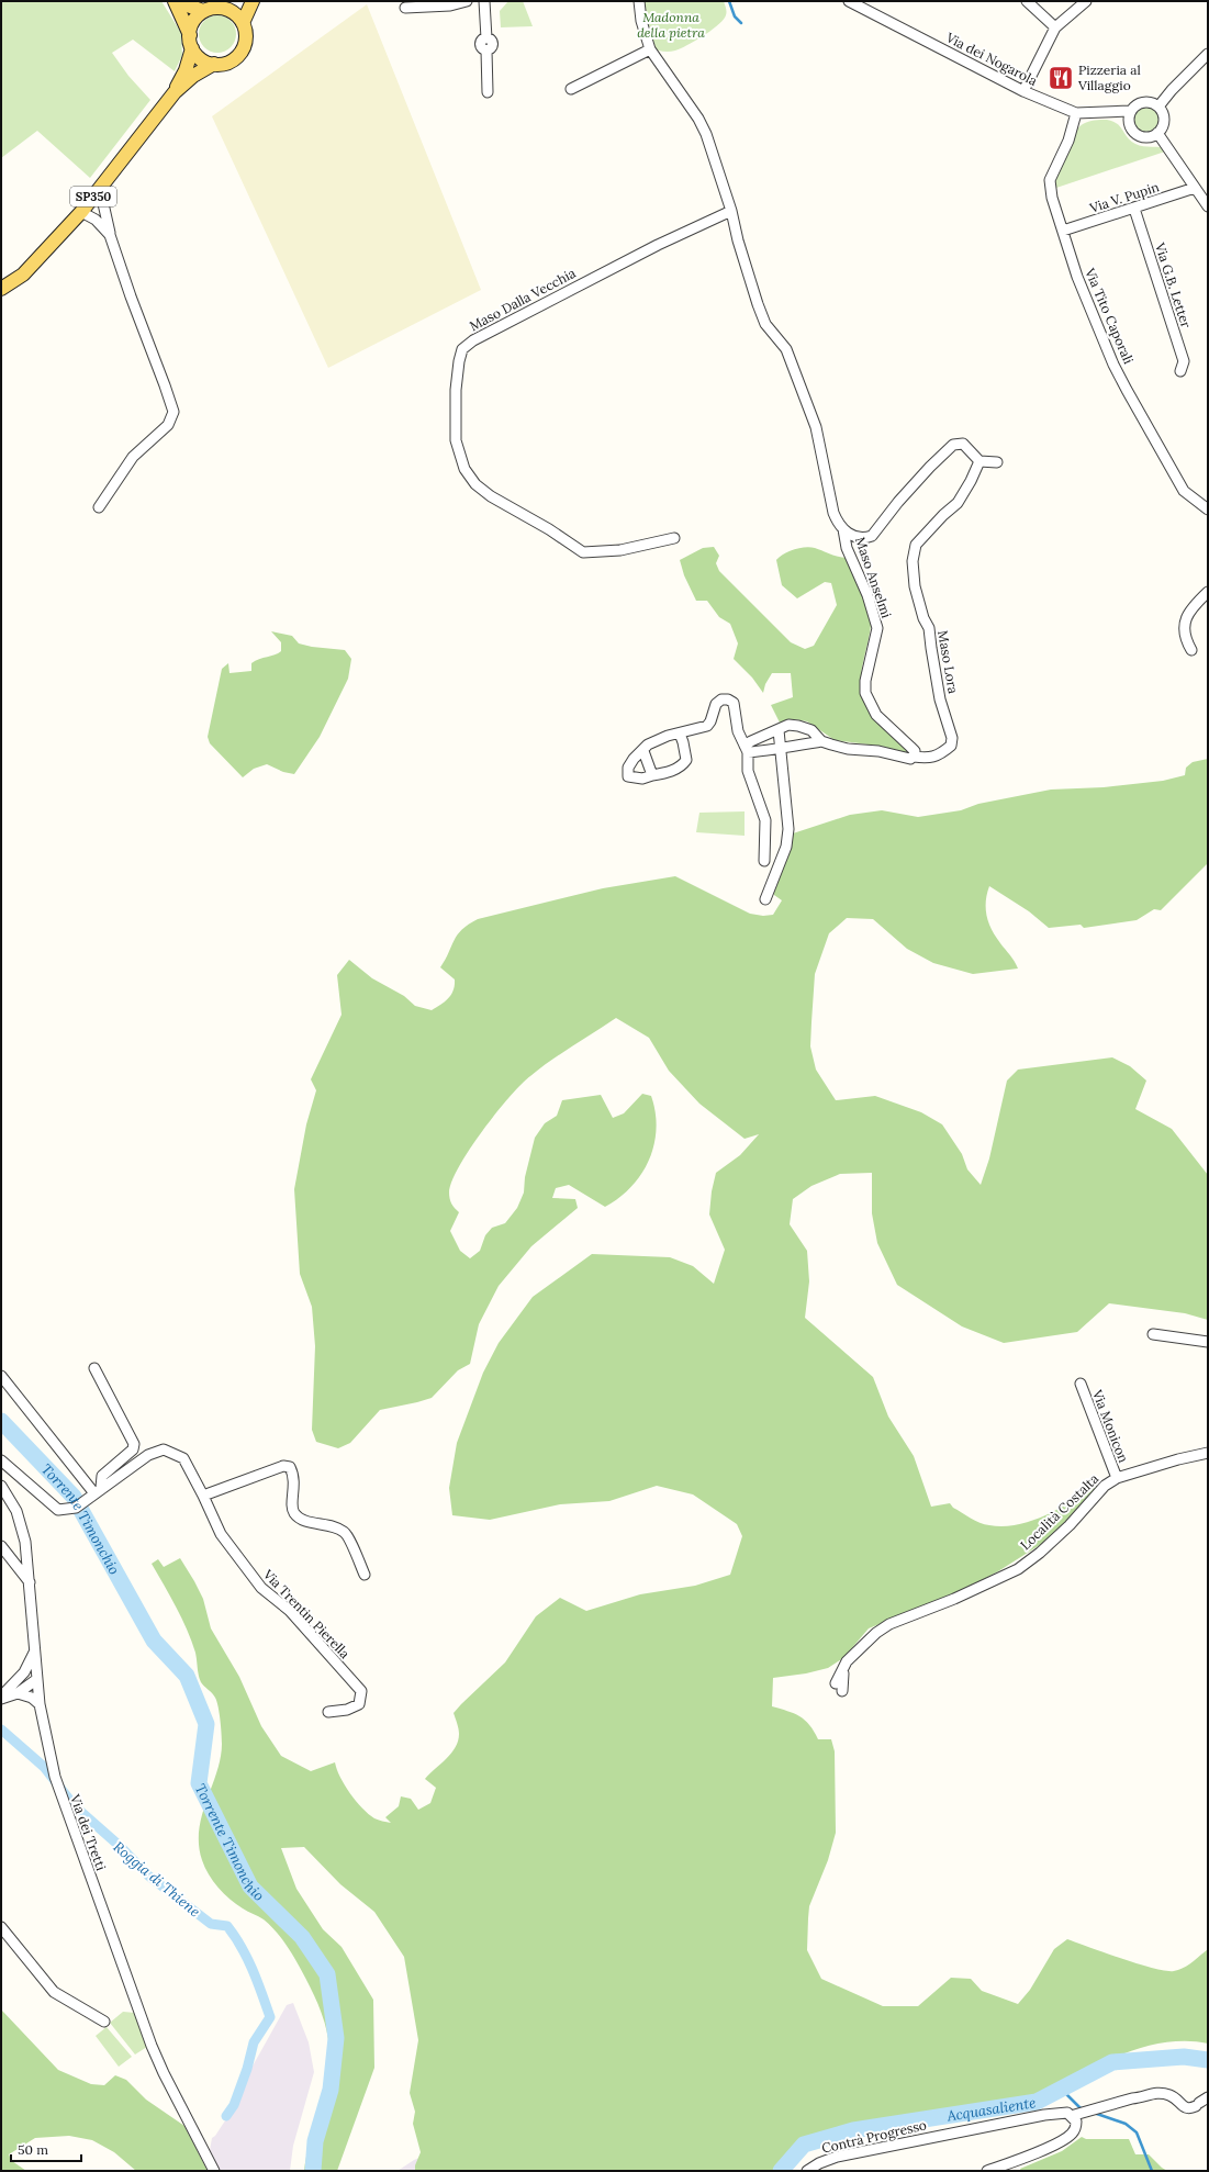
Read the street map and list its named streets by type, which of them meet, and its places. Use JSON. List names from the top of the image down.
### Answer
{
  "streets": {
    "main road": ["SP350"],
    "street": [
      "Via dei Nogarola",
      "Via V. Pupin",
      "Via G.B. Letter",
      "Maso Dalla Vecchia",
      "Via Tito Caporali",
      "Maso Anselmi",
      "Maso Lora",
      "Via Monicon",
      "Località Costalta",
      "Via Trentin Pierella",
      "Via dei Tretti",
      "Contrà Progresso"
    ]
  },
  "crossings": [
    ["Via dei Nogarola", "Via Tito Caporali"],
    ["Via V. Pupin", "Via G.B. Letter"],
    ["Via V. Pupin", "Via Tito Caporali"],
    ["Maso Anselmi", "Maso Lora"],
    ["Via Monicon", "Località Costalta"]
  ],
  "water": ["Torrente Timonchio", "Roggia di Thiene", "Acquasaliente"],
  "parks": ["Madonna della pietra"],
  "places": {
    "restaurant": ["Pizzeria al Villaggio"]
  },
  "scale_bar": "50 m"
}
